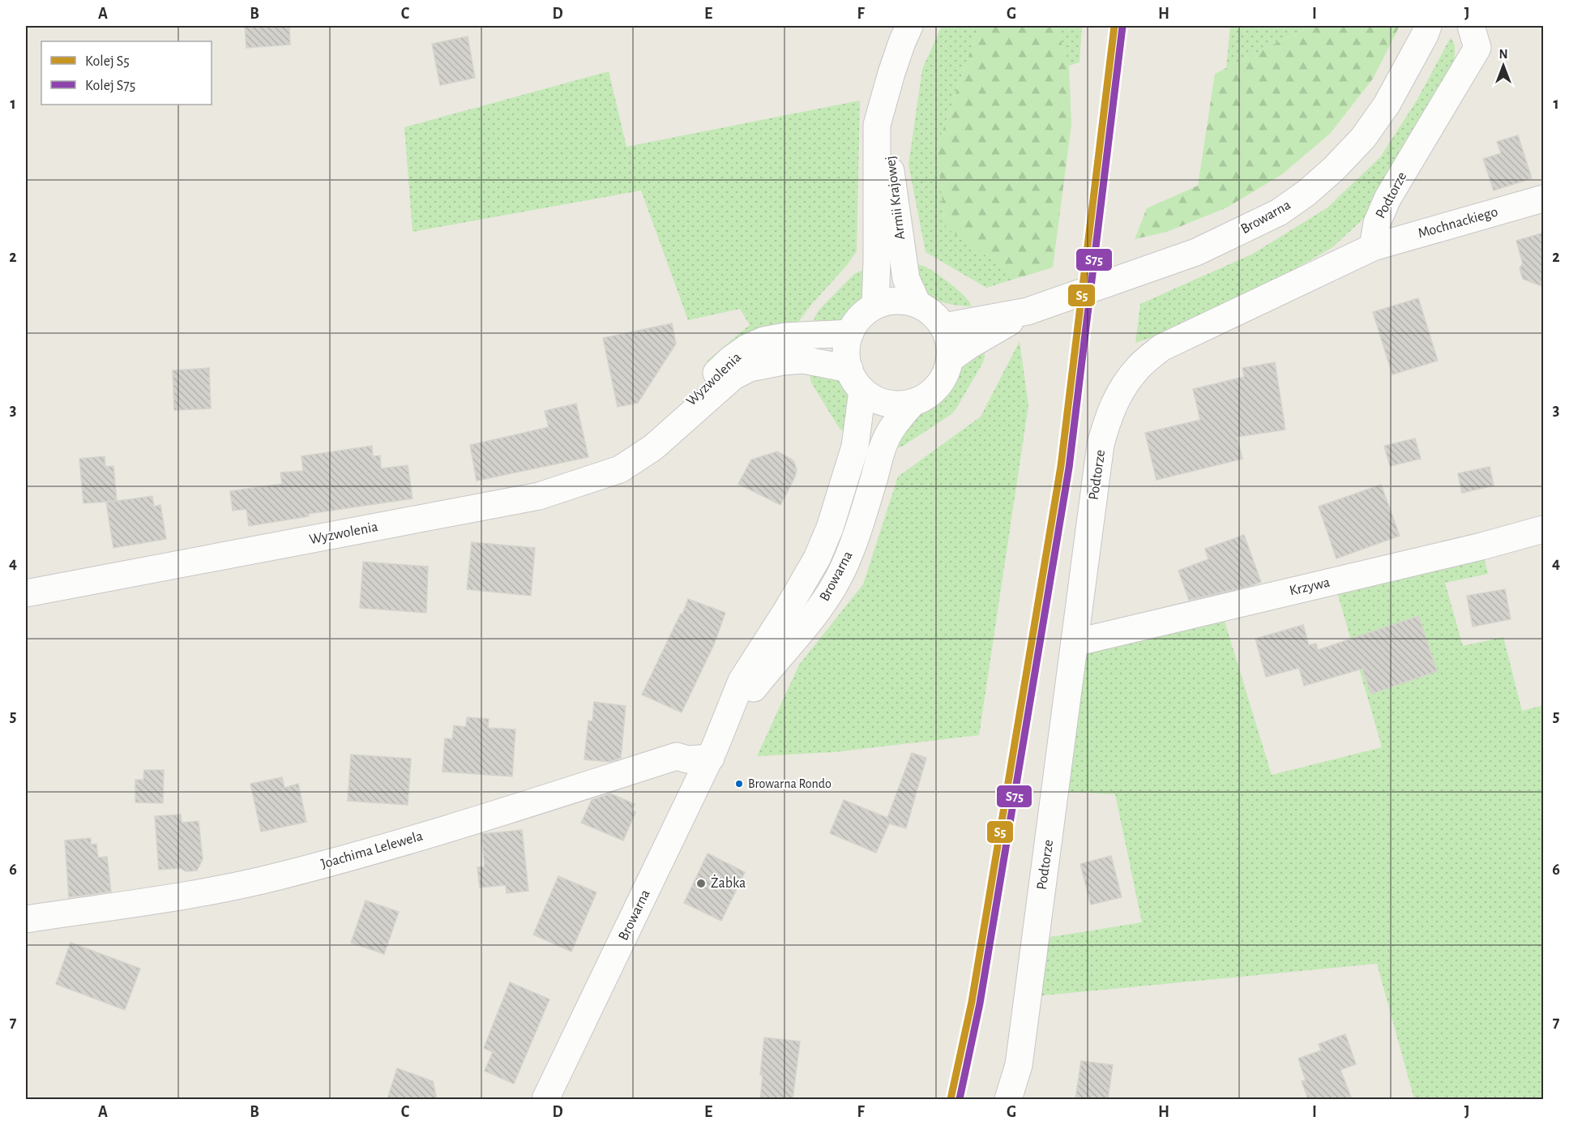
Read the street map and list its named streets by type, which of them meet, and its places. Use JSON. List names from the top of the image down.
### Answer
{
  "streets": {
    "street": [
      "Podtorze",
      "Armii Krajowej",
      "Browarna",
      "Mochnackiego",
      "Wyzwolenia",
      "Krzywa",
      "Joachima Lelewela"
    ]
  },
  "crossings": [
    ["Podtorze", "Mochnackiego"],
    ["Podtorze", "Krzywa"],
    ["Armii Krajowej", "Browarna"],
    ["Armii Krajowej", "Wyzwolenia"],
    ["Browarna", "Wyzwolenia"],
    ["Browarna", "Joachima Lelewela"]
  ],
  "places": ["Browarna Rondo", "Żabka"],
  "lines": ["rail line S5", "rail line S75"],
  "legend": ["Kolej S5", "Kolej S75"],
  "north": "top",
  "grid": {
    "columns": [
      "A",
      "B",
      "C",
      "D",
      "E",
      "F",
      "G",
      "H",
      "I",
      "J"
    ],
    "rows": [
      "1",
      "2",
      "3",
      "4",
      "5",
      "6",
      "7"
    ]
  }
}
